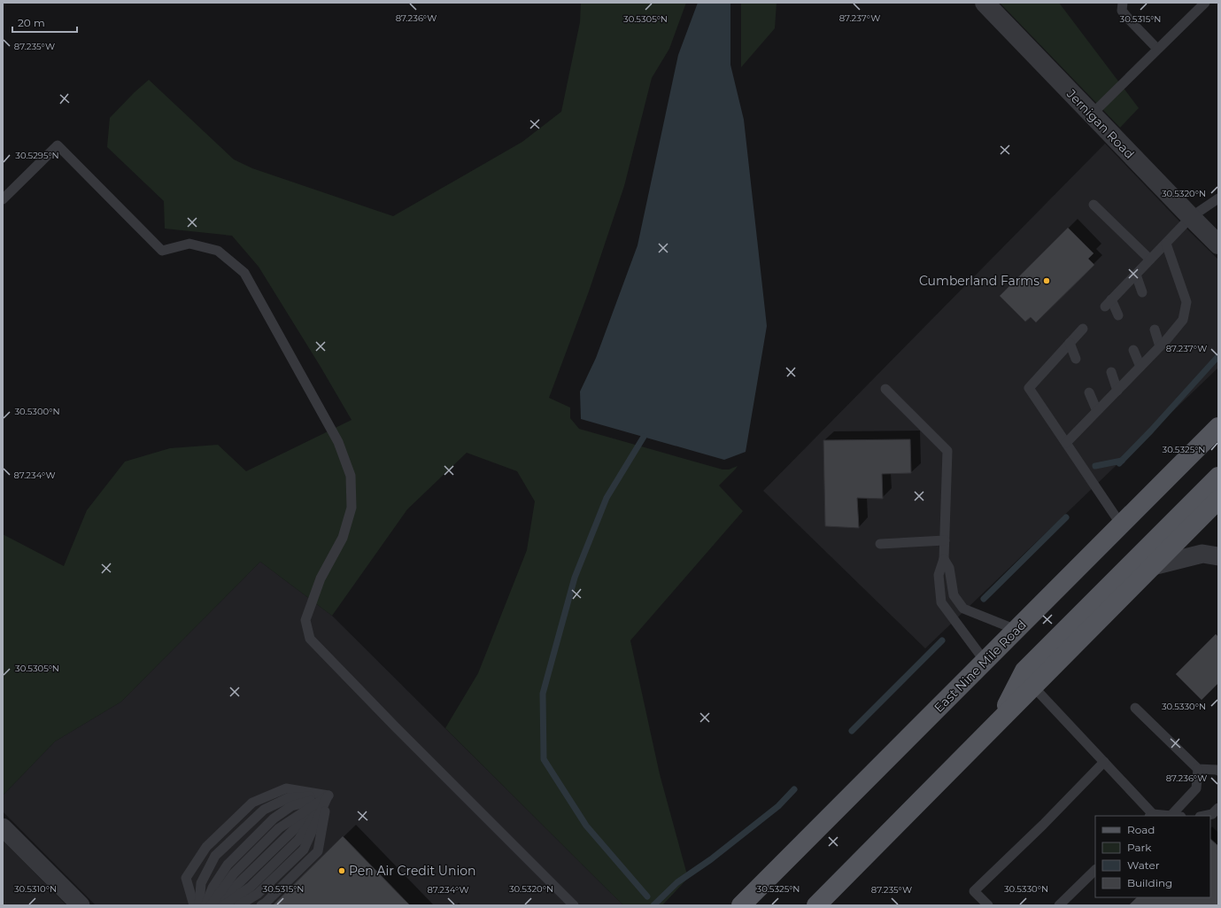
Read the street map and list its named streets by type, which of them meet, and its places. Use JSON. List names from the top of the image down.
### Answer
{
  "streets": {
    "main road": ["East Nine Mile Road"],
    "street": ["Jernigan Road"]
  },
  "places": ["Cumberland Farms", "Pen Air Credit Union"],
  "legend": [
    "Road",
    "Park",
    "Water",
    "Building"
  ],
  "scale_bar": "20 m",
  "coordinates": [
    "87.236°W",
    "87.237°W",
    "30.5305°N",
    "30.5315°N",
    "87.235°W",
    "30.5295°N",
    "30.5320°N",
    "30.5300°N",
    "30.5325°N",
    "87.234°W",
    "30.5330°N",
    "30.5310°N"
  ]
}
